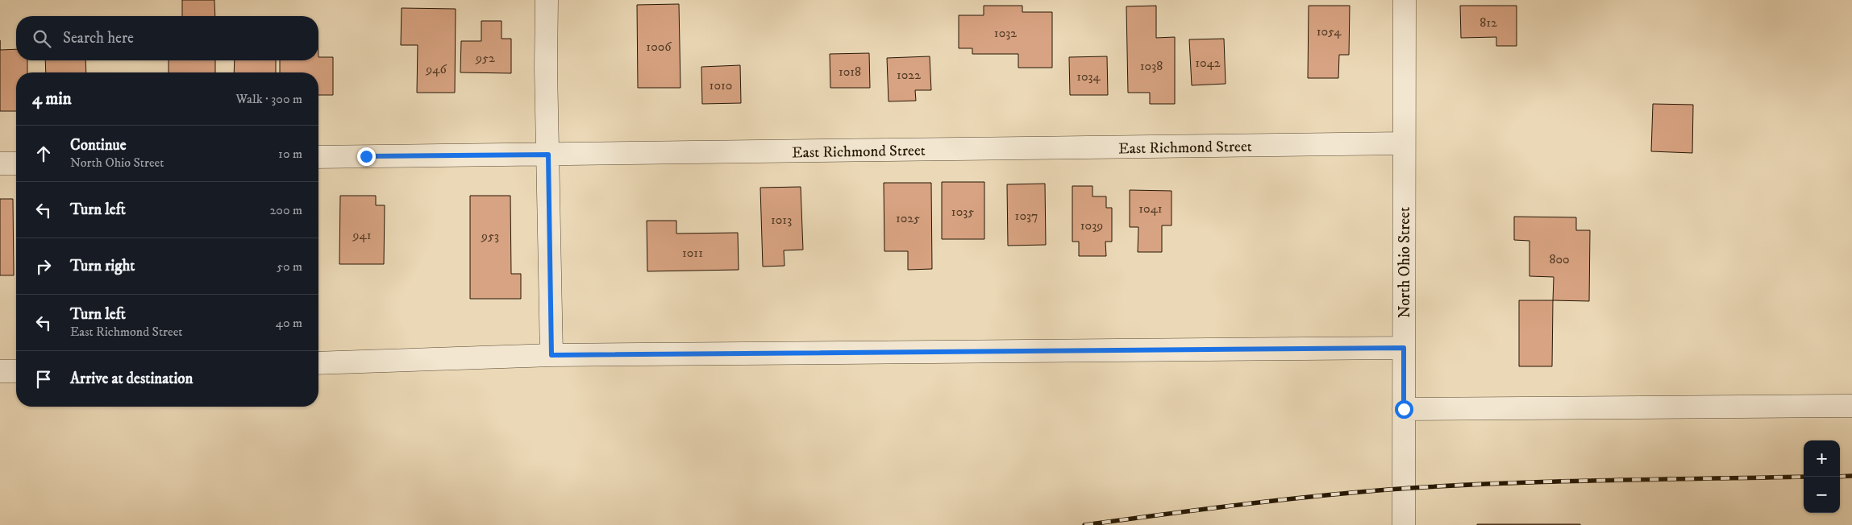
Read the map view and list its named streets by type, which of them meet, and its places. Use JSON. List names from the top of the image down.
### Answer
{
  "streets": {
    "street": ["East Richmond Street", "North Ohio Street"]
  },
  "crossings": [
    ["East Richmond Street", "North Ohio Street"]
  ],
  "house_numbers": [
    "812",
    "1054",
    "1032",
    "1006",
    "952",
    "1042",
    "1038",
    "946",
    "1018",
    "1022",
    "1034",
    "1010",
    "1041",
    "1035",
    "1037",
    "1025",
    "1013",
    "1039",
    "941",
    "953",
    "1011",
    "800"
  ],
  "page": {
    "search": "Search here",
    "heading": ["4 min", "Walk · 300 m"],
    "list": [
      ["Continue", "North Ohio Street", "10 m"],
      ["Turn left", "200 m"],
      ["Turn right", "50 m"],
      ["Turn left", "East Richmond Street", "40 m"],
      "Arrive at destination"
    ],
    "map_buttons": ["+", "−"]
  }
}
